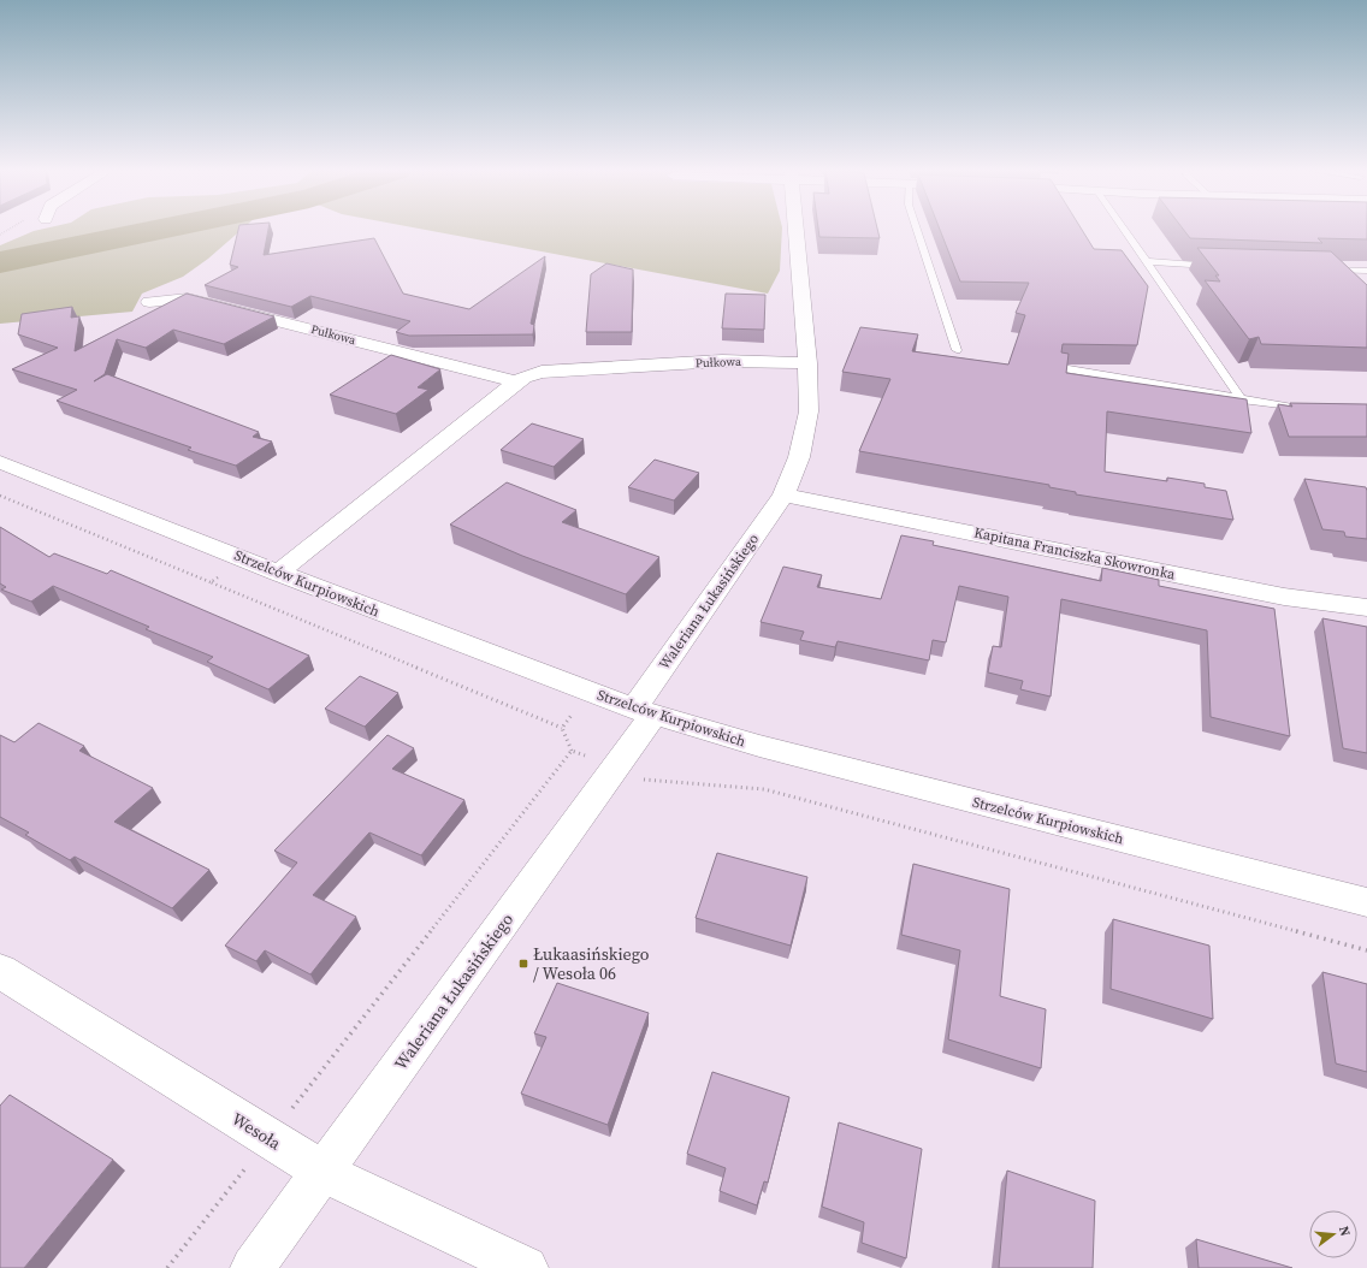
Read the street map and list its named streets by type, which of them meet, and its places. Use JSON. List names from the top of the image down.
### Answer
{
  "streets": {
    "street": [
      "Pułkowa",
      "Kapitana Franciszka Skowronka",
      "Strzelców Kurpiowskich",
      "Waleriana Łukasińskiego",
      "Wesoła"
    ]
  },
  "crossings": [
    ["Pułkowa", "Strzelców Kurpiowskich"],
    ["Pułkowa", "Waleriana Łukasińskiego"],
    ["Kapitana Franciszka Skowronka", "Waleriana Łukasińskiego"],
    ["Strzelców Kurpiowskich", "Waleriana Łukasińskiego"],
    ["Waleriana Łukasińskiego", "Wesoła"]
  ],
  "places": {
    "transit": ["Łukaasińskiego / Wesoła 06"]
  },
  "north": "right"
}
